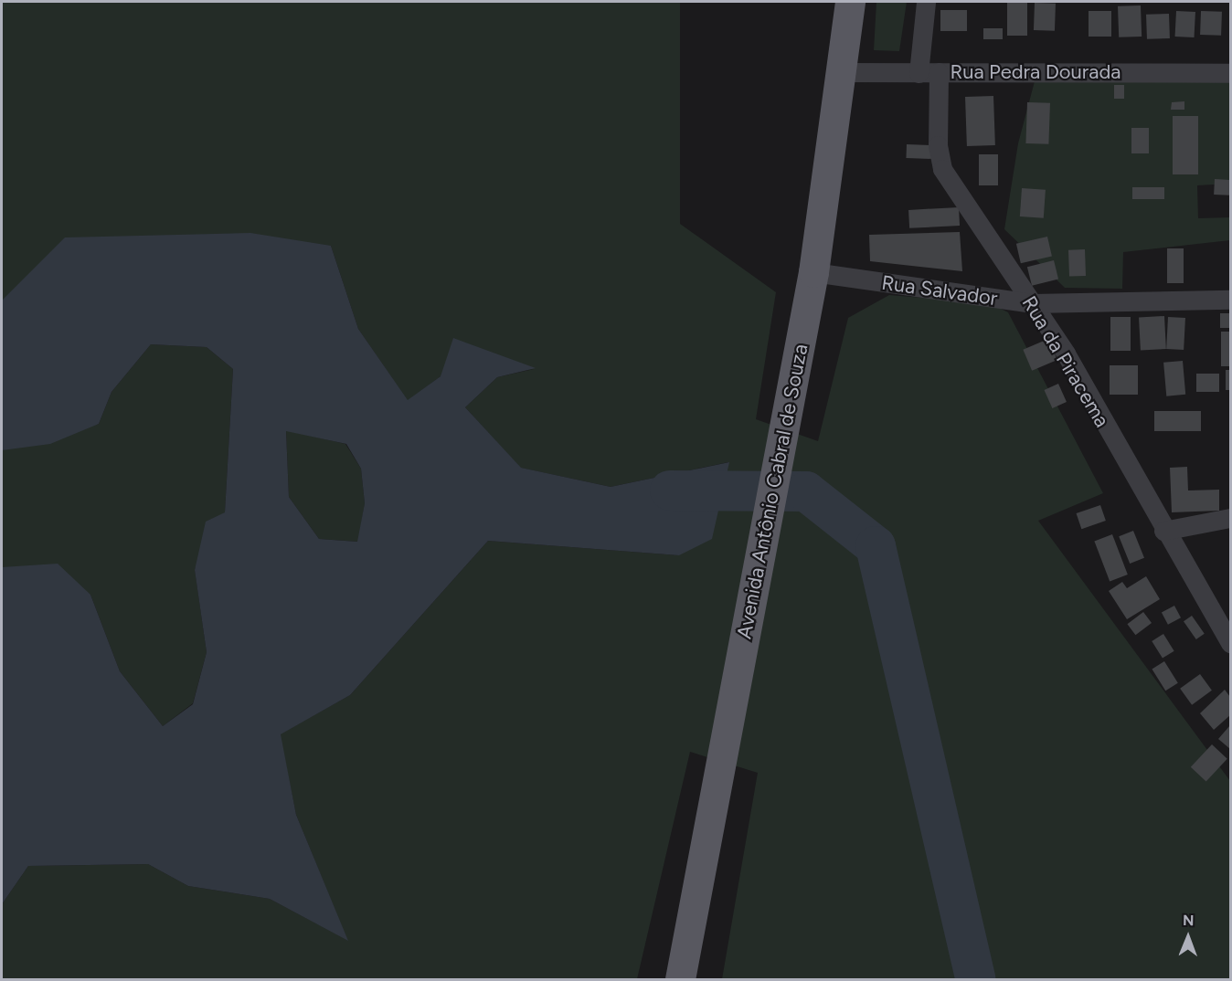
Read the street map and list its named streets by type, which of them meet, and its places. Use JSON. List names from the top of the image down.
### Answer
{
  "streets": {
    "main road": ["Avenida Antônio Cabral de Souza"],
    "street": ["Rua Pedra Dourada", "Rua Salvador", "Rua da Piracema"]
  },
  "crossings": [
    ["Rua Pedra Dourada", "Rua da Piracema"],
    ["Rua Pedra Dourada", "Avenida Antônio Cabral de Souza"],
    ["Rua Salvador", "Rua da Piracema"],
    ["Rua Salvador", "Avenida Antônio Cabral de Souza"]
  ],
  "north": "top"
}
